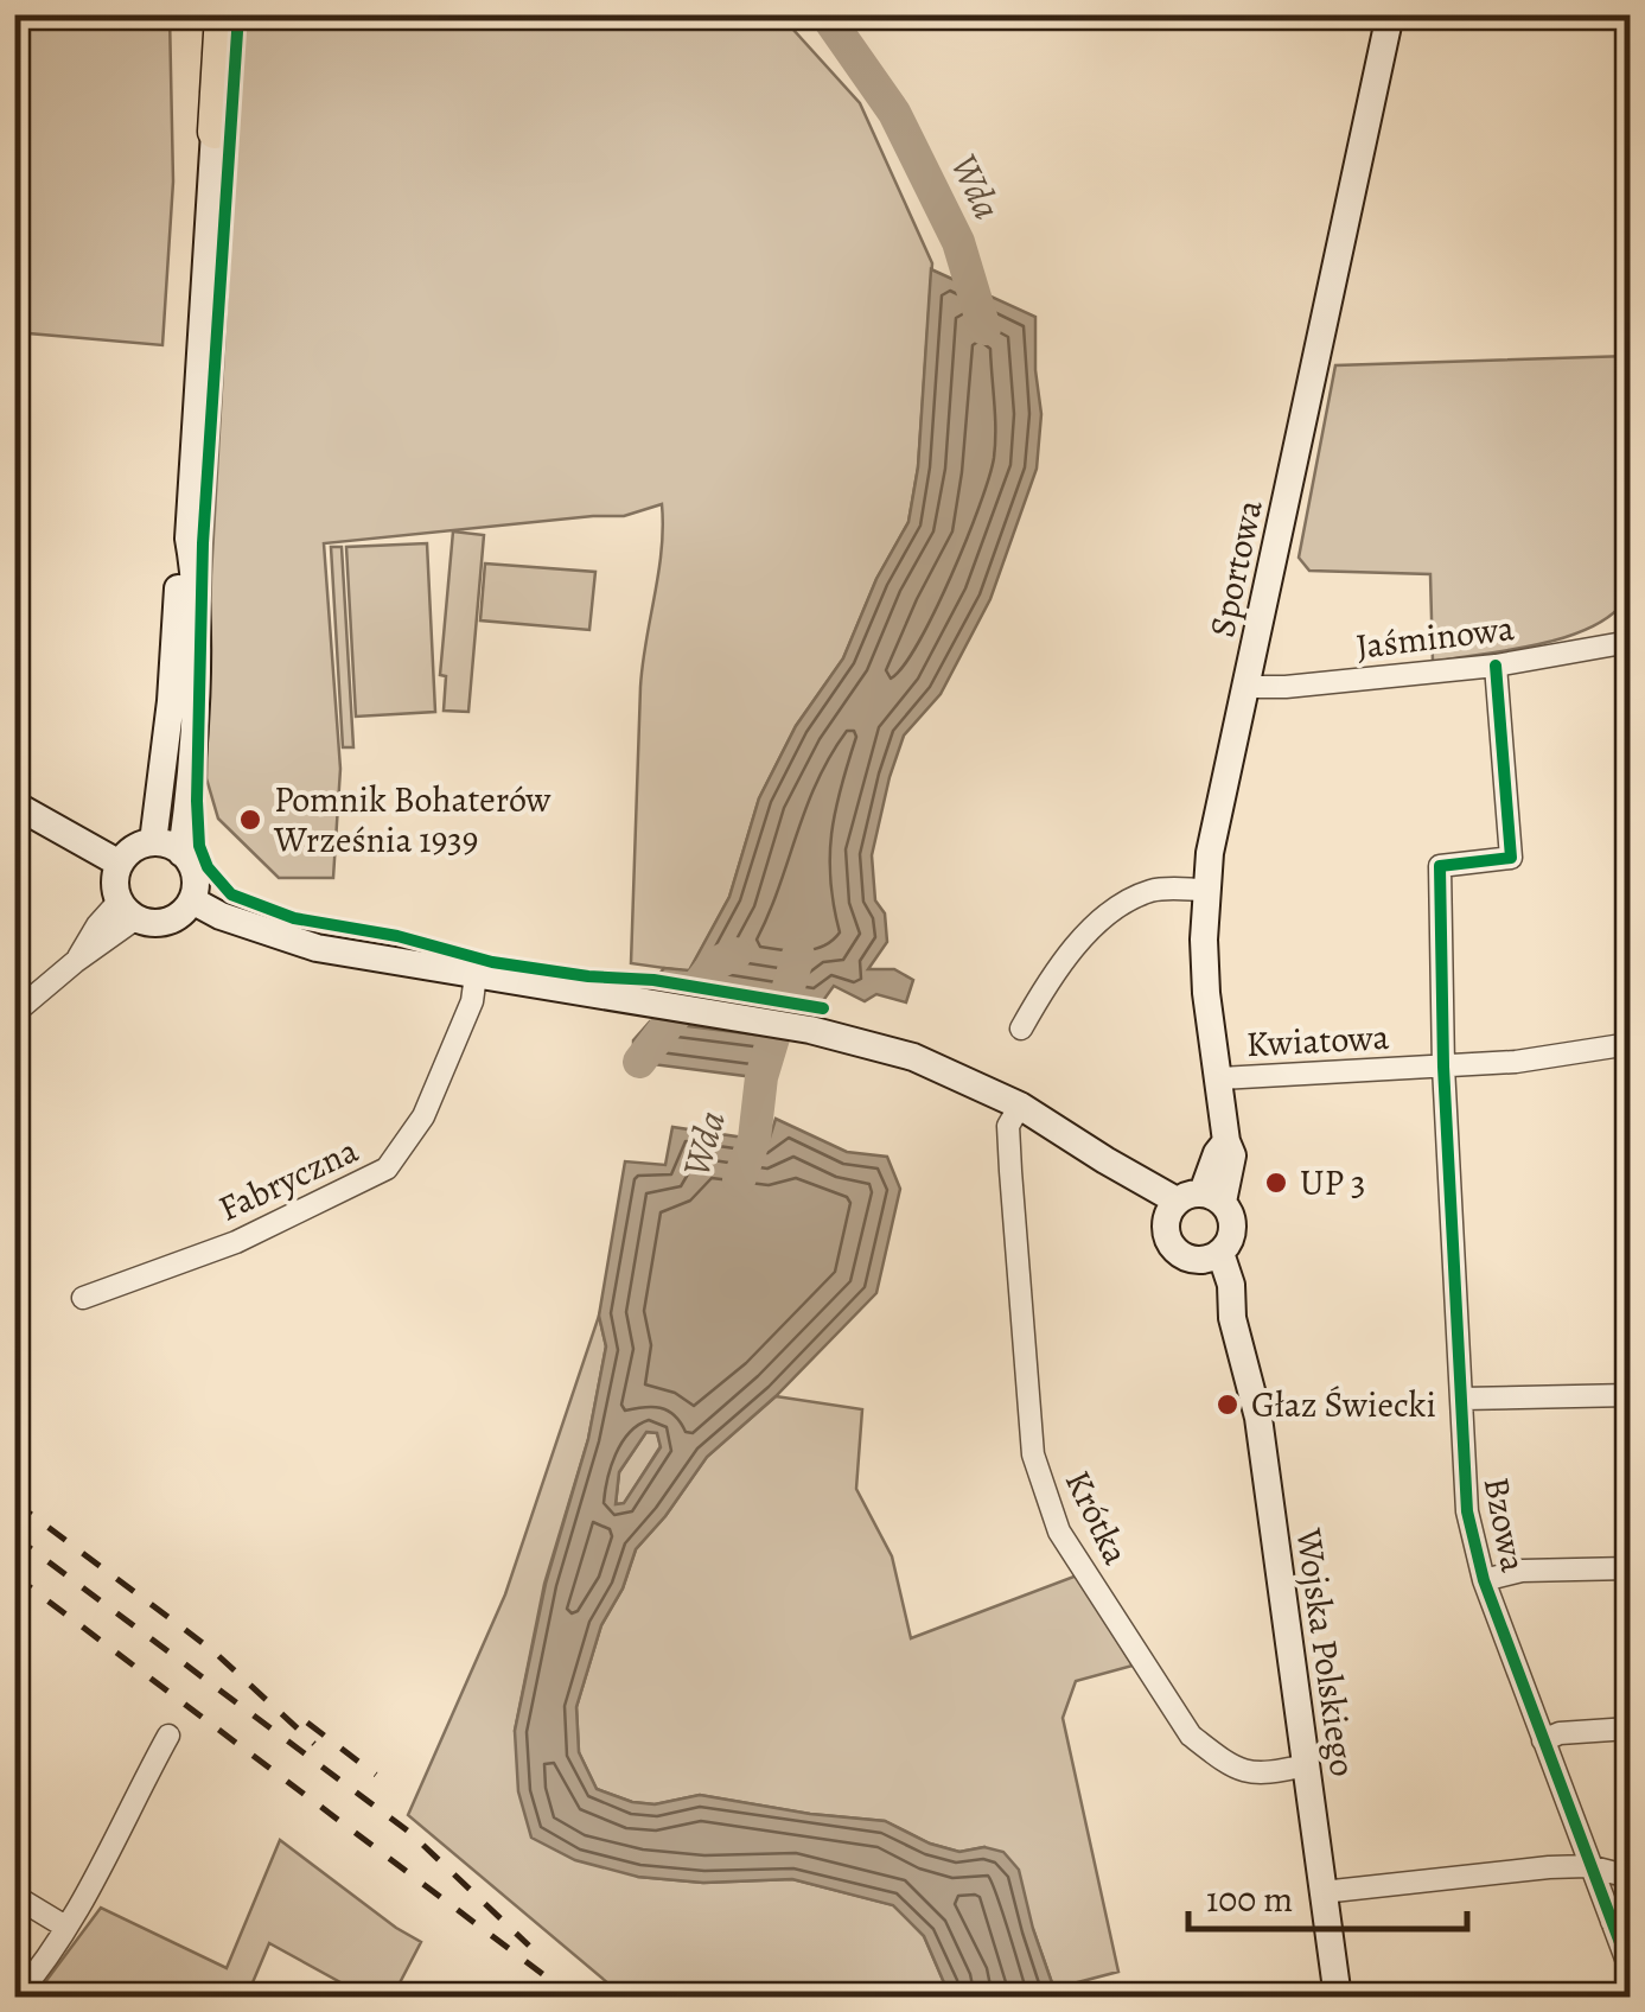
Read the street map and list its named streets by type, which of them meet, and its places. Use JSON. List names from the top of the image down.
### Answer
{
  "streets": {
    "street": [
      "Sportowa",
      "Jaśminowa",
      "Kwiatowa",
      "Fabryczna",
      "Krótka",
      "Bzowa",
      "Wojska Polskiego"
    ]
  },
  "crossings": [
    ["Sportowa", "Jaśminowa"],
    ["Sportowa", "Kwiatowa"],
    ["Sportowa", "Wojska Polskiego"],
    ["Jaśminowa", "Bzowa"],
    ["Kwiatowa", "Bzowa"],
    ["Krótka", "Wojska Polskiego"]
  ],
  "water": ["Wda"],
  "places": ["Pomnik Bohaterów Września 1939", "UP 3", "Głaz Świecki"],
  "scale_bar": "100 m"
}
